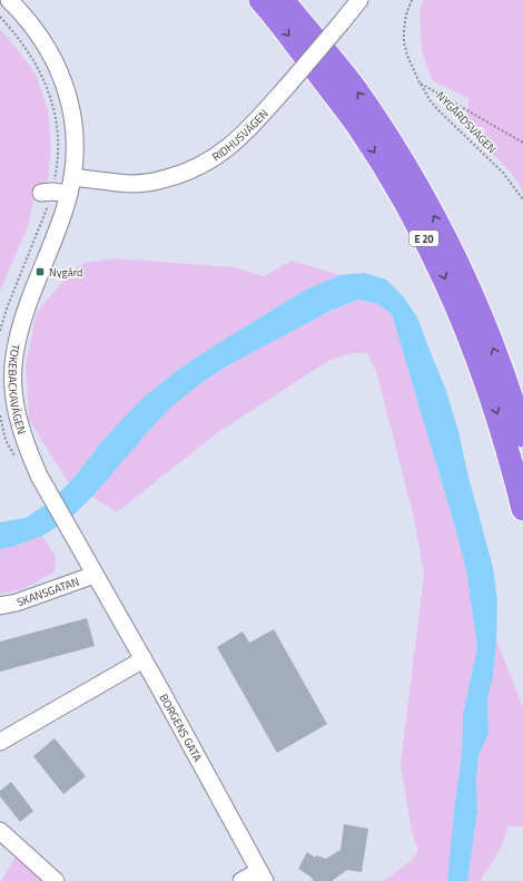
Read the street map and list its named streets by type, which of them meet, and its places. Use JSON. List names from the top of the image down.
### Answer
{
  "streets": {
    "highway": ["E 20"],
    "street": [
      "RIDHUSVÄGEN",
      "TOKEBACKAVÄGEN",
      "SKANSGATAN",
      "BORGENS GATA"
    ],
    "path": ["NYGÅRDSVÄGEN"]
  },
  "crossings": [
    ["RIDHUSVÄGEN", "TOKEBACKAVÄGEN"],
    ["TOKEBACKAVÄGEN", "SKANSGATAN"],
    ["TOKEBACKAVÄGEN", "BORGENS GATA"],
    ["SKANSGATAN", "BORGENS GATA"]
  ],
  "places": {
    "transit": ["Nygård"]
  }
}
